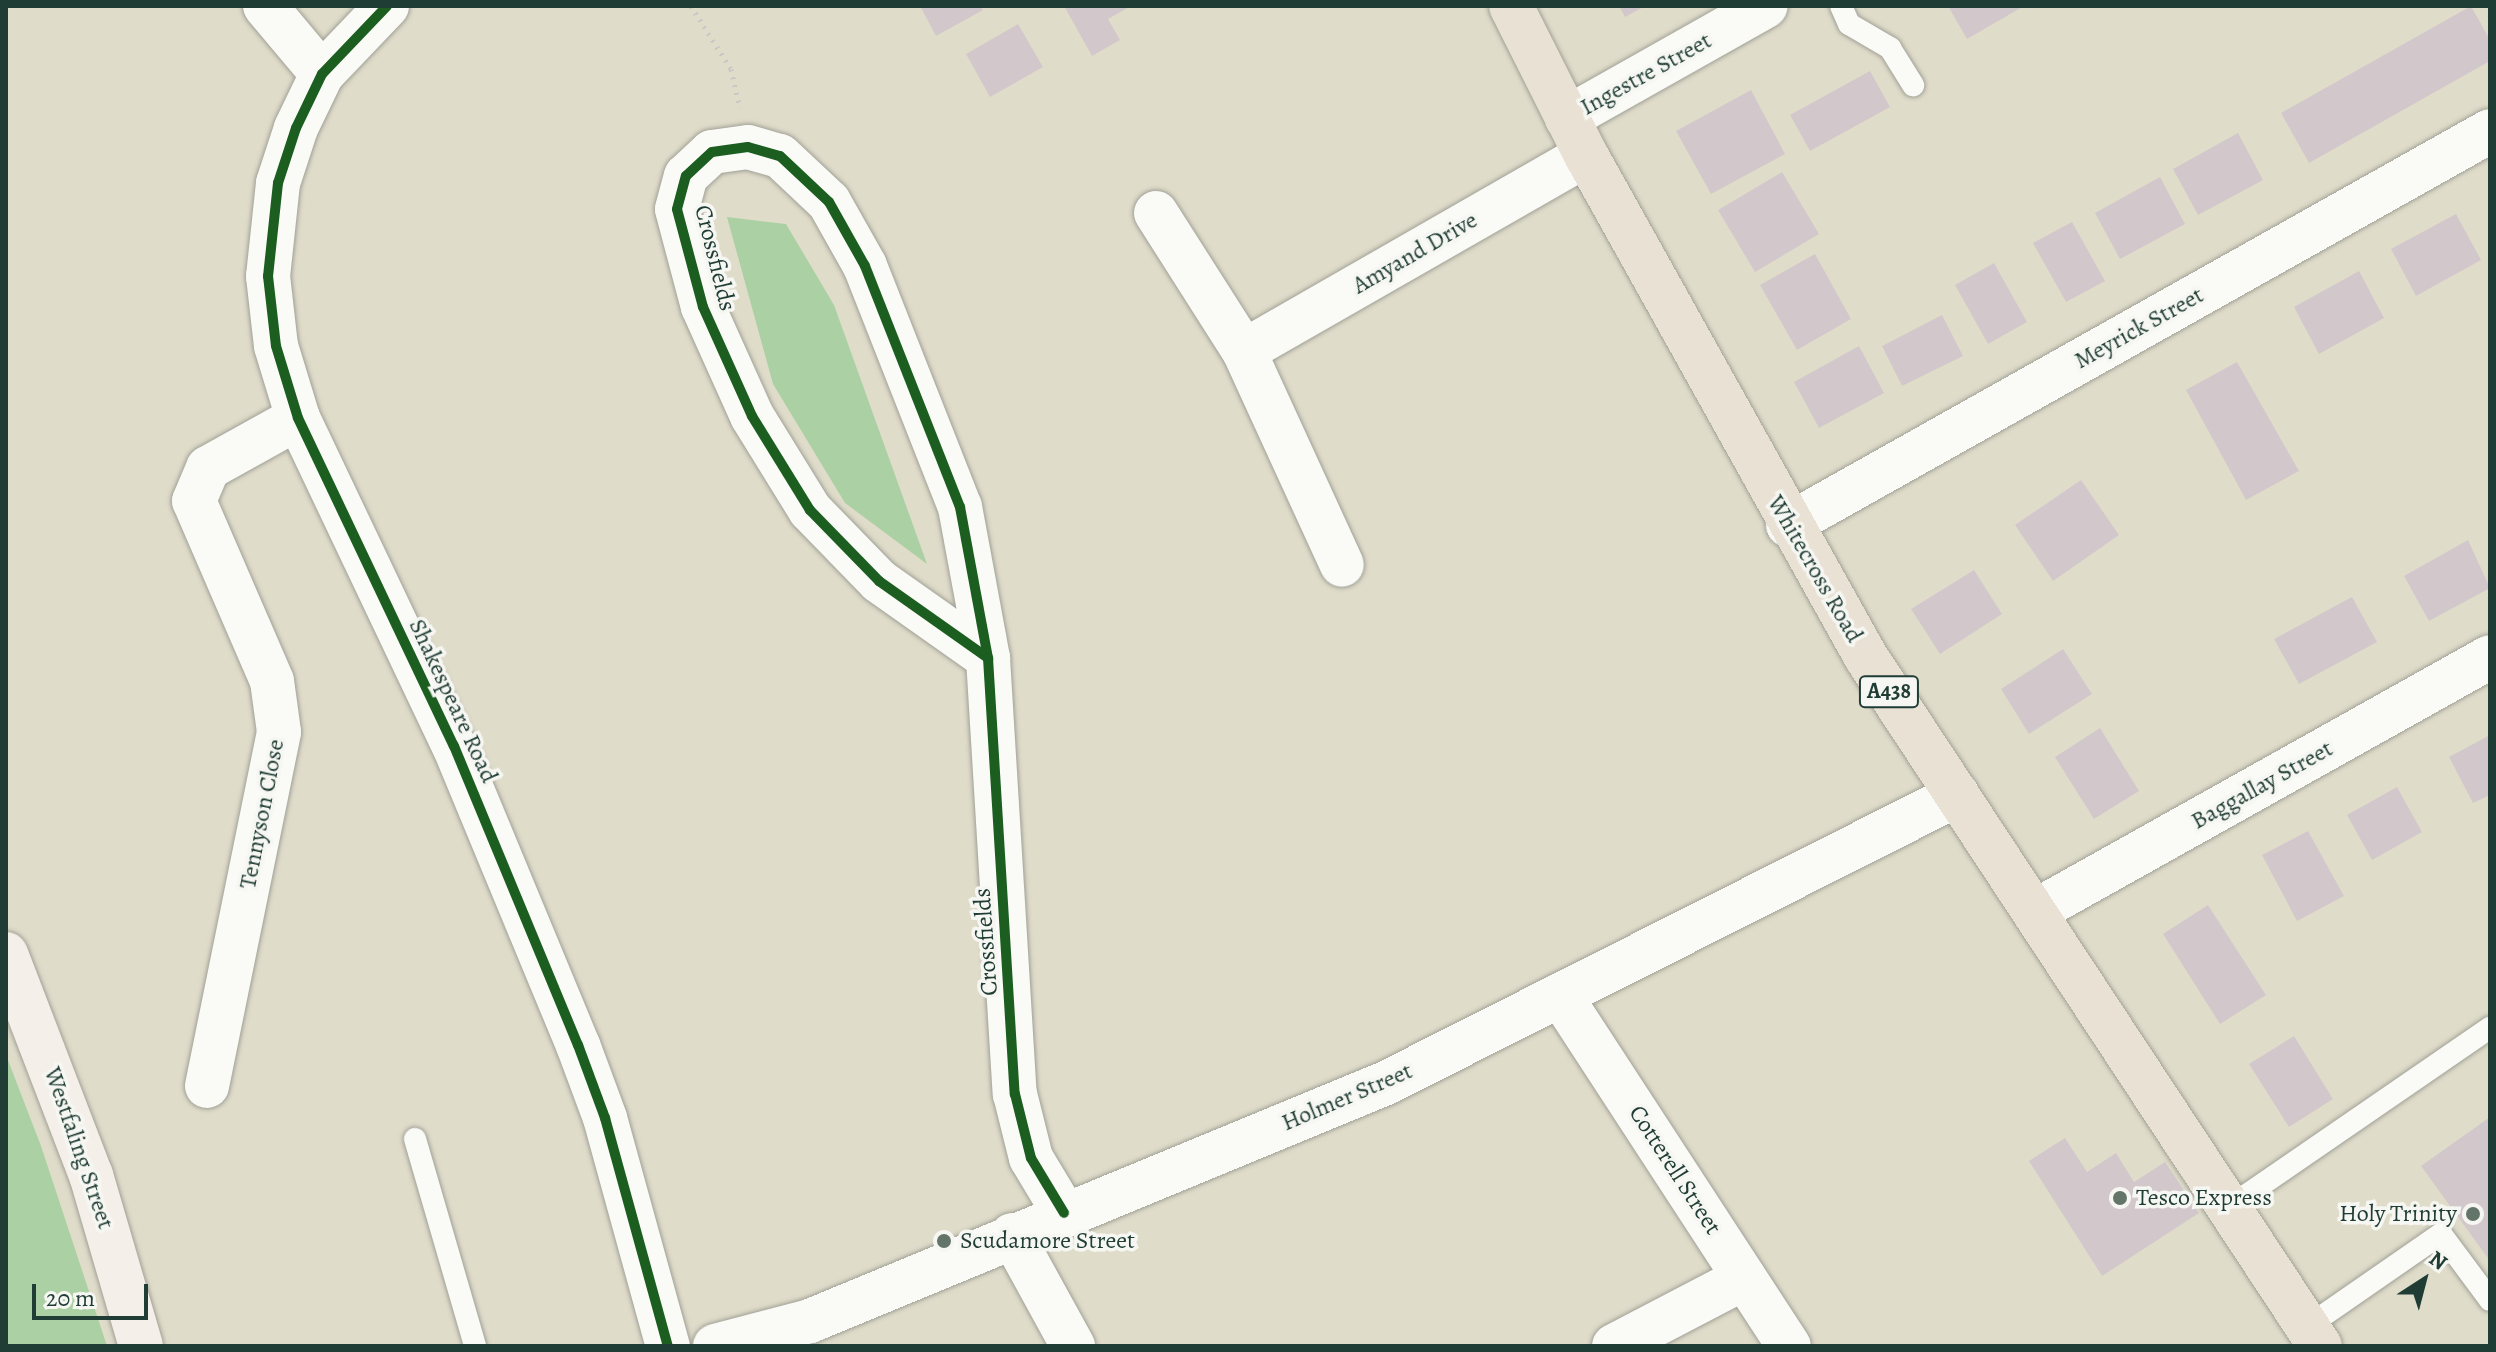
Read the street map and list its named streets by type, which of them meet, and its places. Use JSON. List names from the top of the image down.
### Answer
{
  "streets": {
    "highway": ["Whitecross Road", "A438"],
    "street": [
      "Ingestre Street",
      "Amyand Drive",
      "Crossfields",
      "Meyrick Street",
      "Shakespeare Road",
      "Baggallay Street",
      "Tennyson Close",
      "Holmer Street",
      "Westfaling Street",
      "Cotterell Street"
    ]
  },
  "crossings": [
    ["Ingestre Street", "Amyand Drive"],
    ["Ingestre Street", "Whitecross Road"],
    ["Amyand Drive", "Whitecross Road"],
    ["Crossfields", "Holmer Street"],
    ["Meyrick Street", "Whitecross Road"],
    ["Whitecross Road", "Baggallay Street"],
    ["Whitecross Road", "Holmer Street"],
    ["Shakespeare Road", "Tennyson Close"],
    ["Holmer Street", "Cotterell Street"]
  ],
  "places": ["Tesco Express", "Holy Trinity", "Scudamore Street"],
  "scale_bar": "20 m",
  "north": "top right"
}
